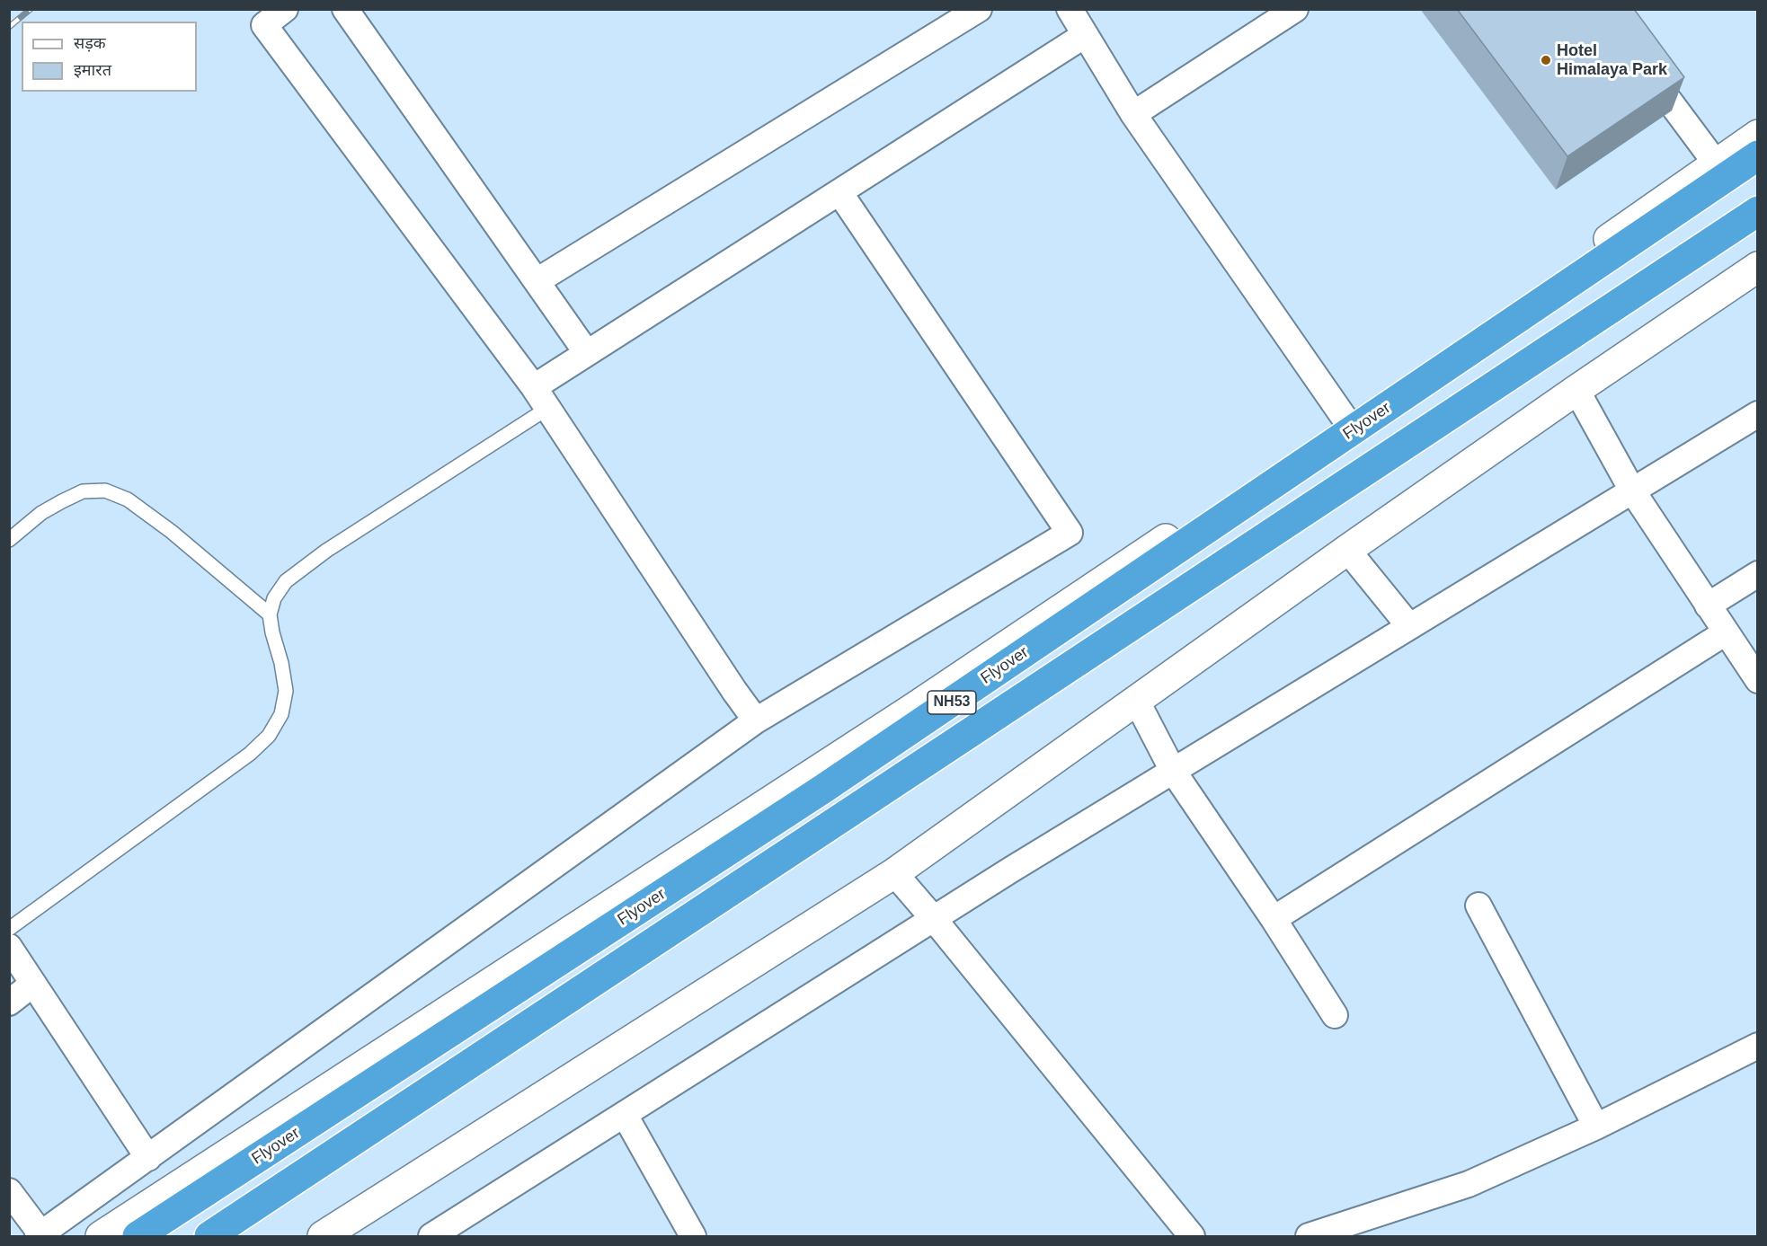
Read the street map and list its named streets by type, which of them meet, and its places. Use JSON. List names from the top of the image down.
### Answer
{
  "streets": {
    "highway": ["Flyover", "NH53"]
  },
  "places": ["Hotel Himalaya Park"],
  "legend": ["सड़क", "इमारत"]
}
